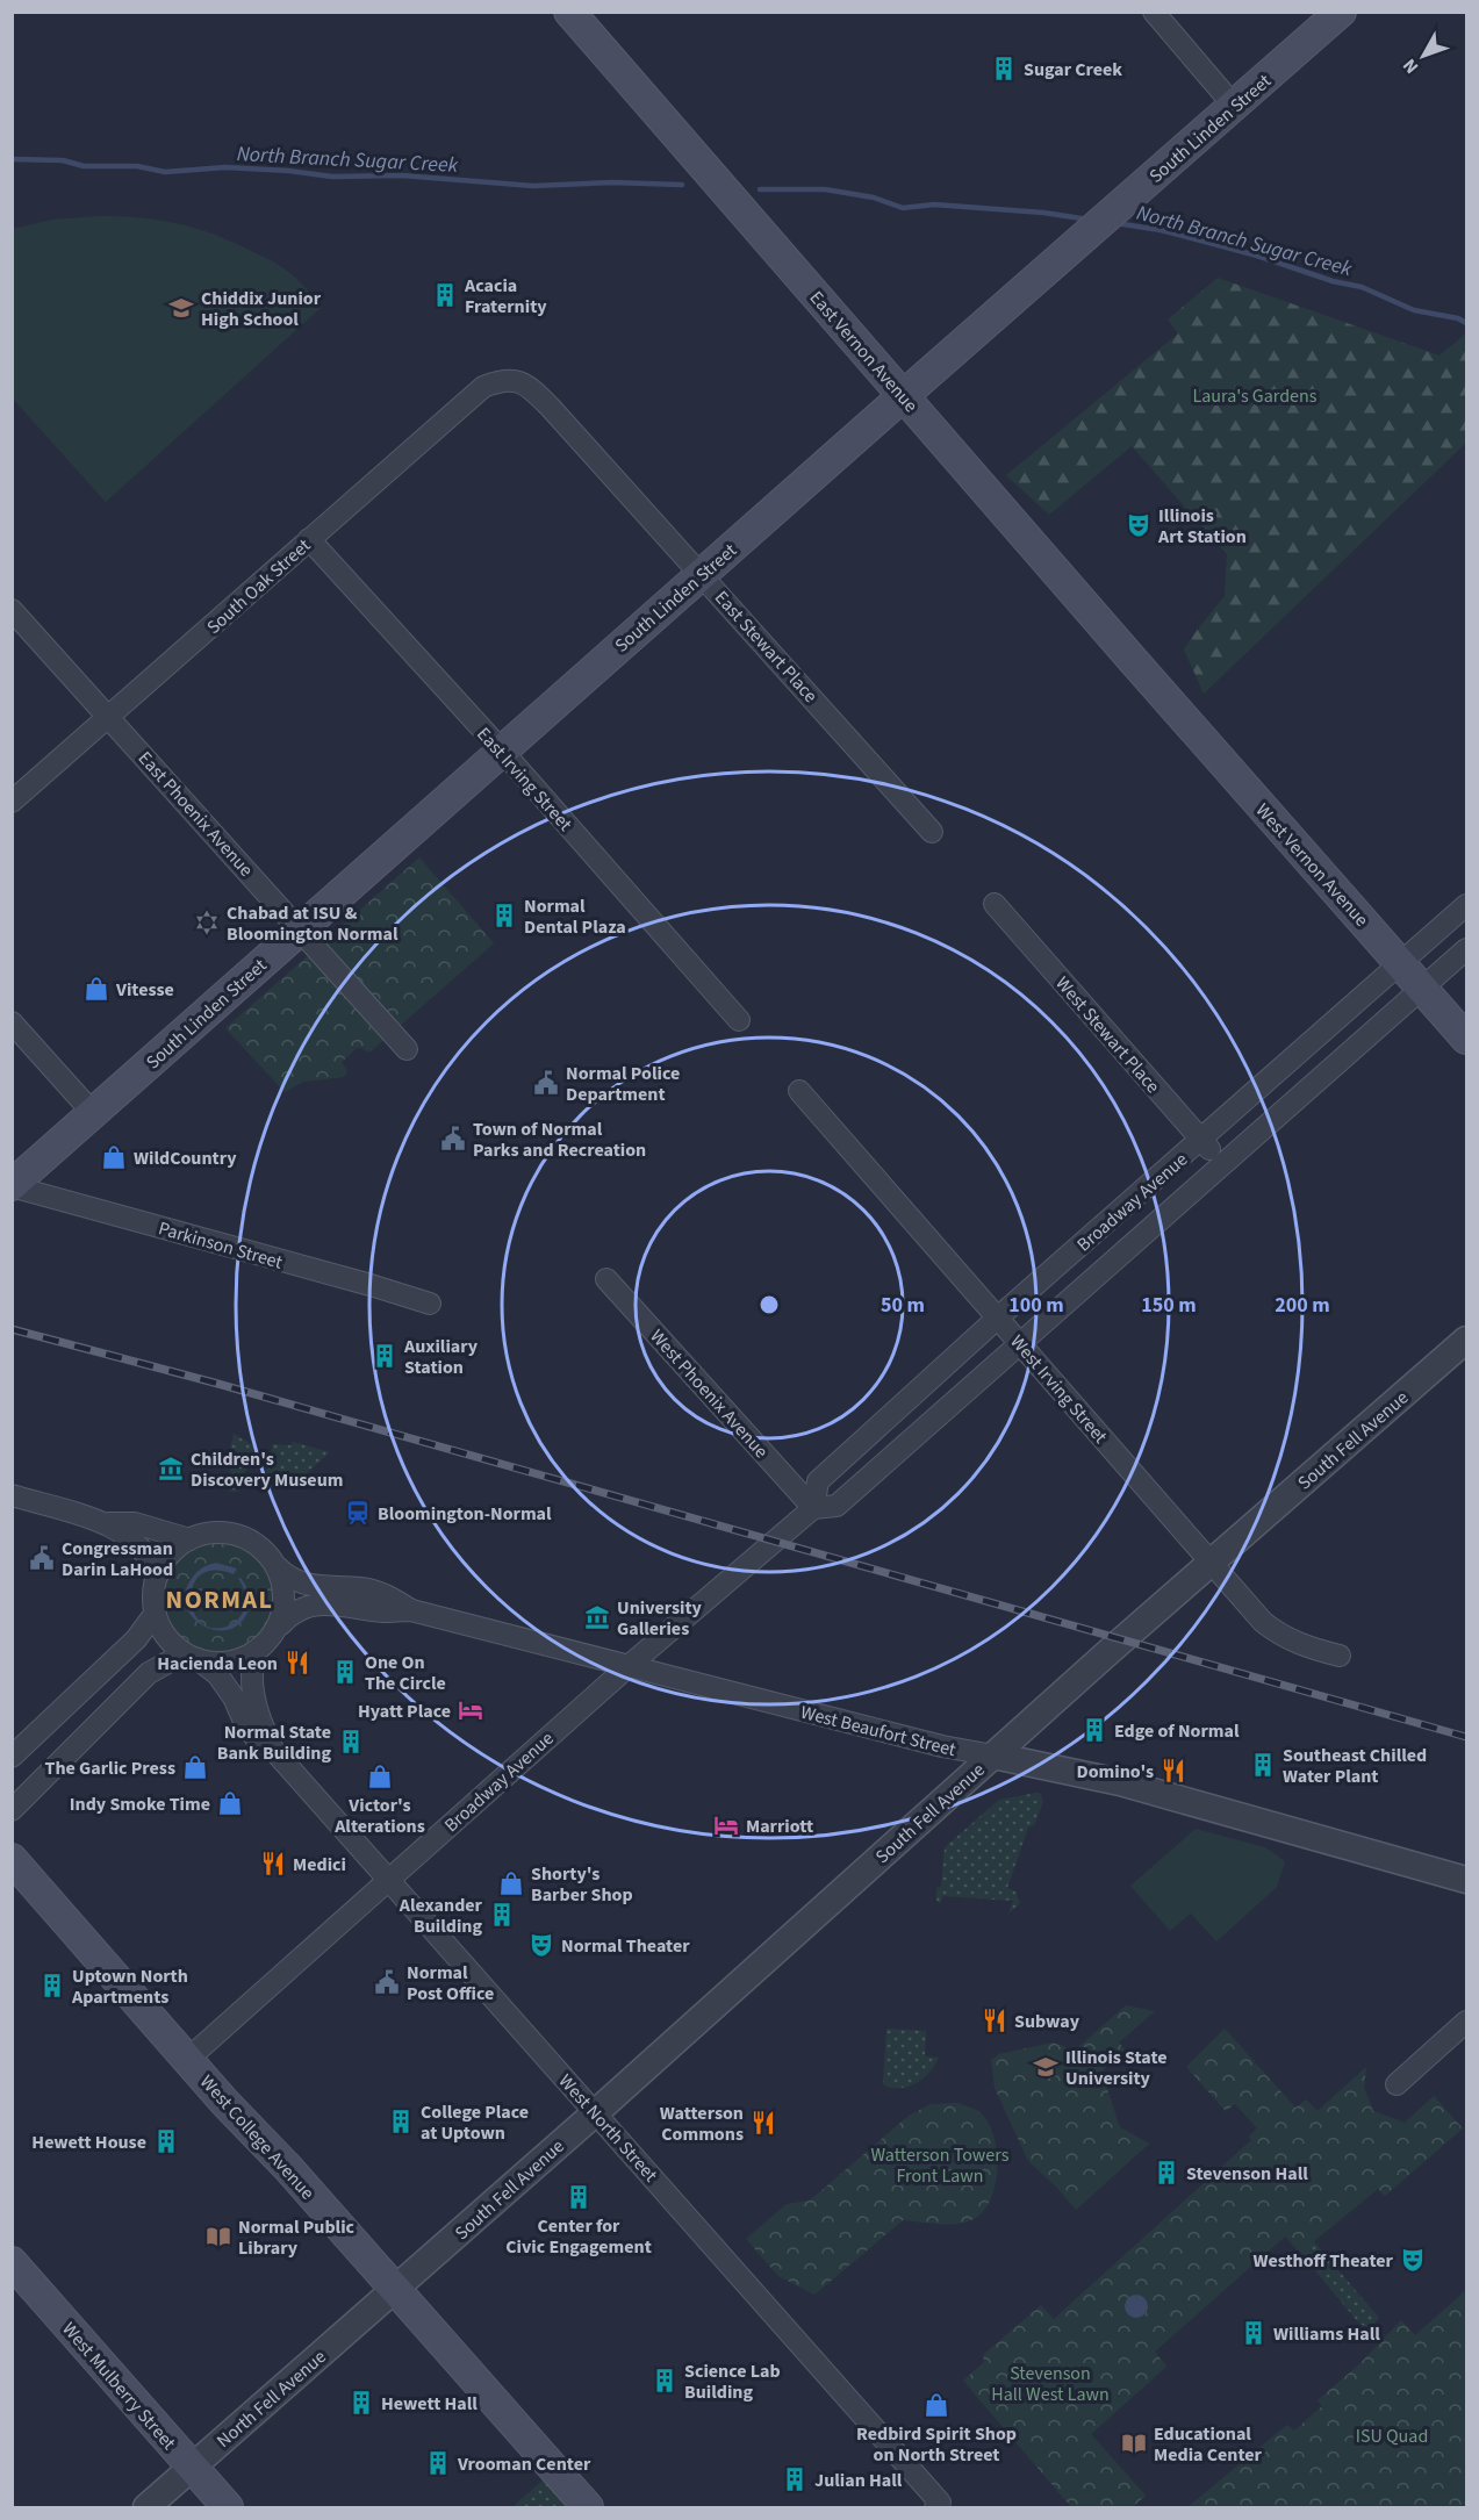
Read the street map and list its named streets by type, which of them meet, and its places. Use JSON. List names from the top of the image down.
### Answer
{
  "streets": {
    "main road": [
      "South Linden Street",
      "East Vernon Avenue",
      "West Vernon Avenue",
      "West College Avenue",
      "West Mulberry Street"
    ],
    "street": [
      "South Oak Street",
      "East Stewart Place",
      "East Irving Street",
      "East Phoenix Avenue",
      "West Stewart Place",
      "Broadway Avenue",
      "Parkinson Street",
      "West Irving Street",
      "West Phoenix Avenue",
      "South Fell Avenue",
      "West Beaufort Street",
      "West North Street",
      "North Fell Avenue"
    ]
  },
  "crossings": [
    ["South Linden Street", "East Vernon Avenue"],
    ["South Linden Street", "East Stewart Place"],
    ["South Linden Street", "East Irving Street"],
    ["South Linden Street", "East Phoenix Avenue"],
    ["South Linden Street", "Parkinson Street"],
    ["East Vernon Avenue", "West Vernon Avenue"],
    ["South Oak Street", "East Stewart Place"],
    ["South Oak Street", "East Irving Street"],
    ["South Oak Street", "East Phoenix Avenue"],
    ["West Vernon Avenue", "Broadway Avenue"],
    ["West Stewart Place", "Broadway Avenue"],
    ["Broadway Avenue", "West Irving Street"],
    ["Broadway Avenue", "West Phoenix Avenue"],
    ["Broadway Avenue", "West Beaufort Street"],
    ["Broadway Avenue", "West North Street"],
    ["Broadway Avenue", "West College Avenue"],
    ["West Irving Street", "South Fell Avenue"],
    ["South Fell Avenue", "West Beaufort Street"],
    ["South Fell Avenue", "West North Street"],
    ["South Fell Avenue", "West College Avenue"],
    ["South Fell Avenue", "North Fell Avenue"],
    ["West Beaufort Street", "West North Street"],
    ["West College Avenue", "North Fell Avenue"],
    ["West Mulberry Street", "North Fell Avenue"]
  ],
  "districts": ["NORMAL"],
  "water": ["North Branch Sugar Creek"],
  "parks": [
    "Laura's Gardens",
    "Watterson Towers Front Lawn",
    "Stevenson Hall West Lawn",
    "ISU Quad"
  ],
  "places": {
    "building": [
      "Sugar Creek",
      "Acacia Fraternity",
      "Normal Dental Plaza",
      "Auxiliary Station",
      "One On The Circle",
      "Edge of Normal",
      "Normal State Bank Building",
      "Southeast Chilled Water Plant",
      "Alexander Building",
      "Uptown North Apartments",
      "College Place at Uptown",
      "Hewett House",
      "Stevenson Hall",
      "Center for Civic Engagement",
      "Williams Hall",
      "Science Lab Building",
      "Hewett Hall",
      "Vrooman Center",
      "Julian Hall"
    ],
    "school or university": ["Chiddix Junior High School", "Illinois State University"],
    "theatre": ["Illinois Art Station", "Normal Theater", "Westhoff Theater"],
    "synagogue": ["Chabad at ISU & Bloomington Normal"],
    "shop": [
      "Vitesse",
      "WildCountry",
      "The Garlic Press",
      "Victor's Alterations",
      "Indy Smoke Time",
      "Shorty's Barber Shop",
      "Redbird Spirit Shop on North Street"
    ],
    "public building": [
      "Normal Police Department",
      "Town of Normal Parks and Recreation",
      "Congressman Darin LaHood",
      "Normal Post Office"
    ],
    "museum": ["Children's Discovery Museum", "University Galleries"],
    "station": ["Bloomington-Normal"],
    "restaurant": [
      "Hacienda Leon",
      "Domino's",
      "Medici",
      "Subway",
      "Watterson Commons"
    ],
    "hotel": ["Hyatt Place", "Marriott"],
    "library": ["Normal Public Library", "Educational Media Center"]
  },
  "north": "bottom left",
  "rings": [
    "50 m",
    "100 m",
    "150 m",
    "200 m"
  ]
}
